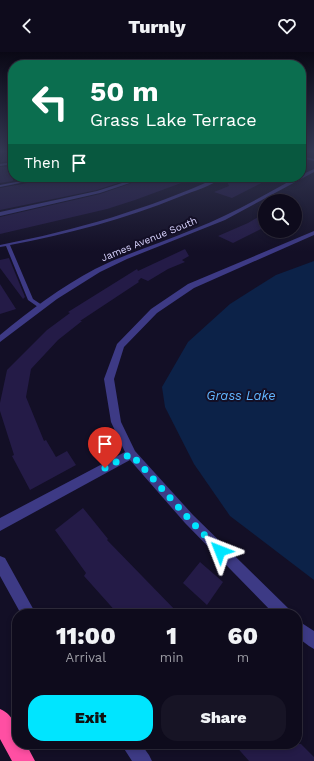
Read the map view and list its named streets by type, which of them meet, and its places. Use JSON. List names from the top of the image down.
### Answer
{
  "streets": {
    "street": ["James Avenue South"]
  },
  "water": ["Grass Lake"],
  "page": {
    "header": "Turnly",
    "turn": ["50 m", "Grass Lake Terrace"],
    "then": "Then",
    "eta": [
      "11:00",
      "Arrival",
      "1",
      "min",
      "60",
      "m"
    ],
    "buttons": ["Exit", "Share"]
  }
}
